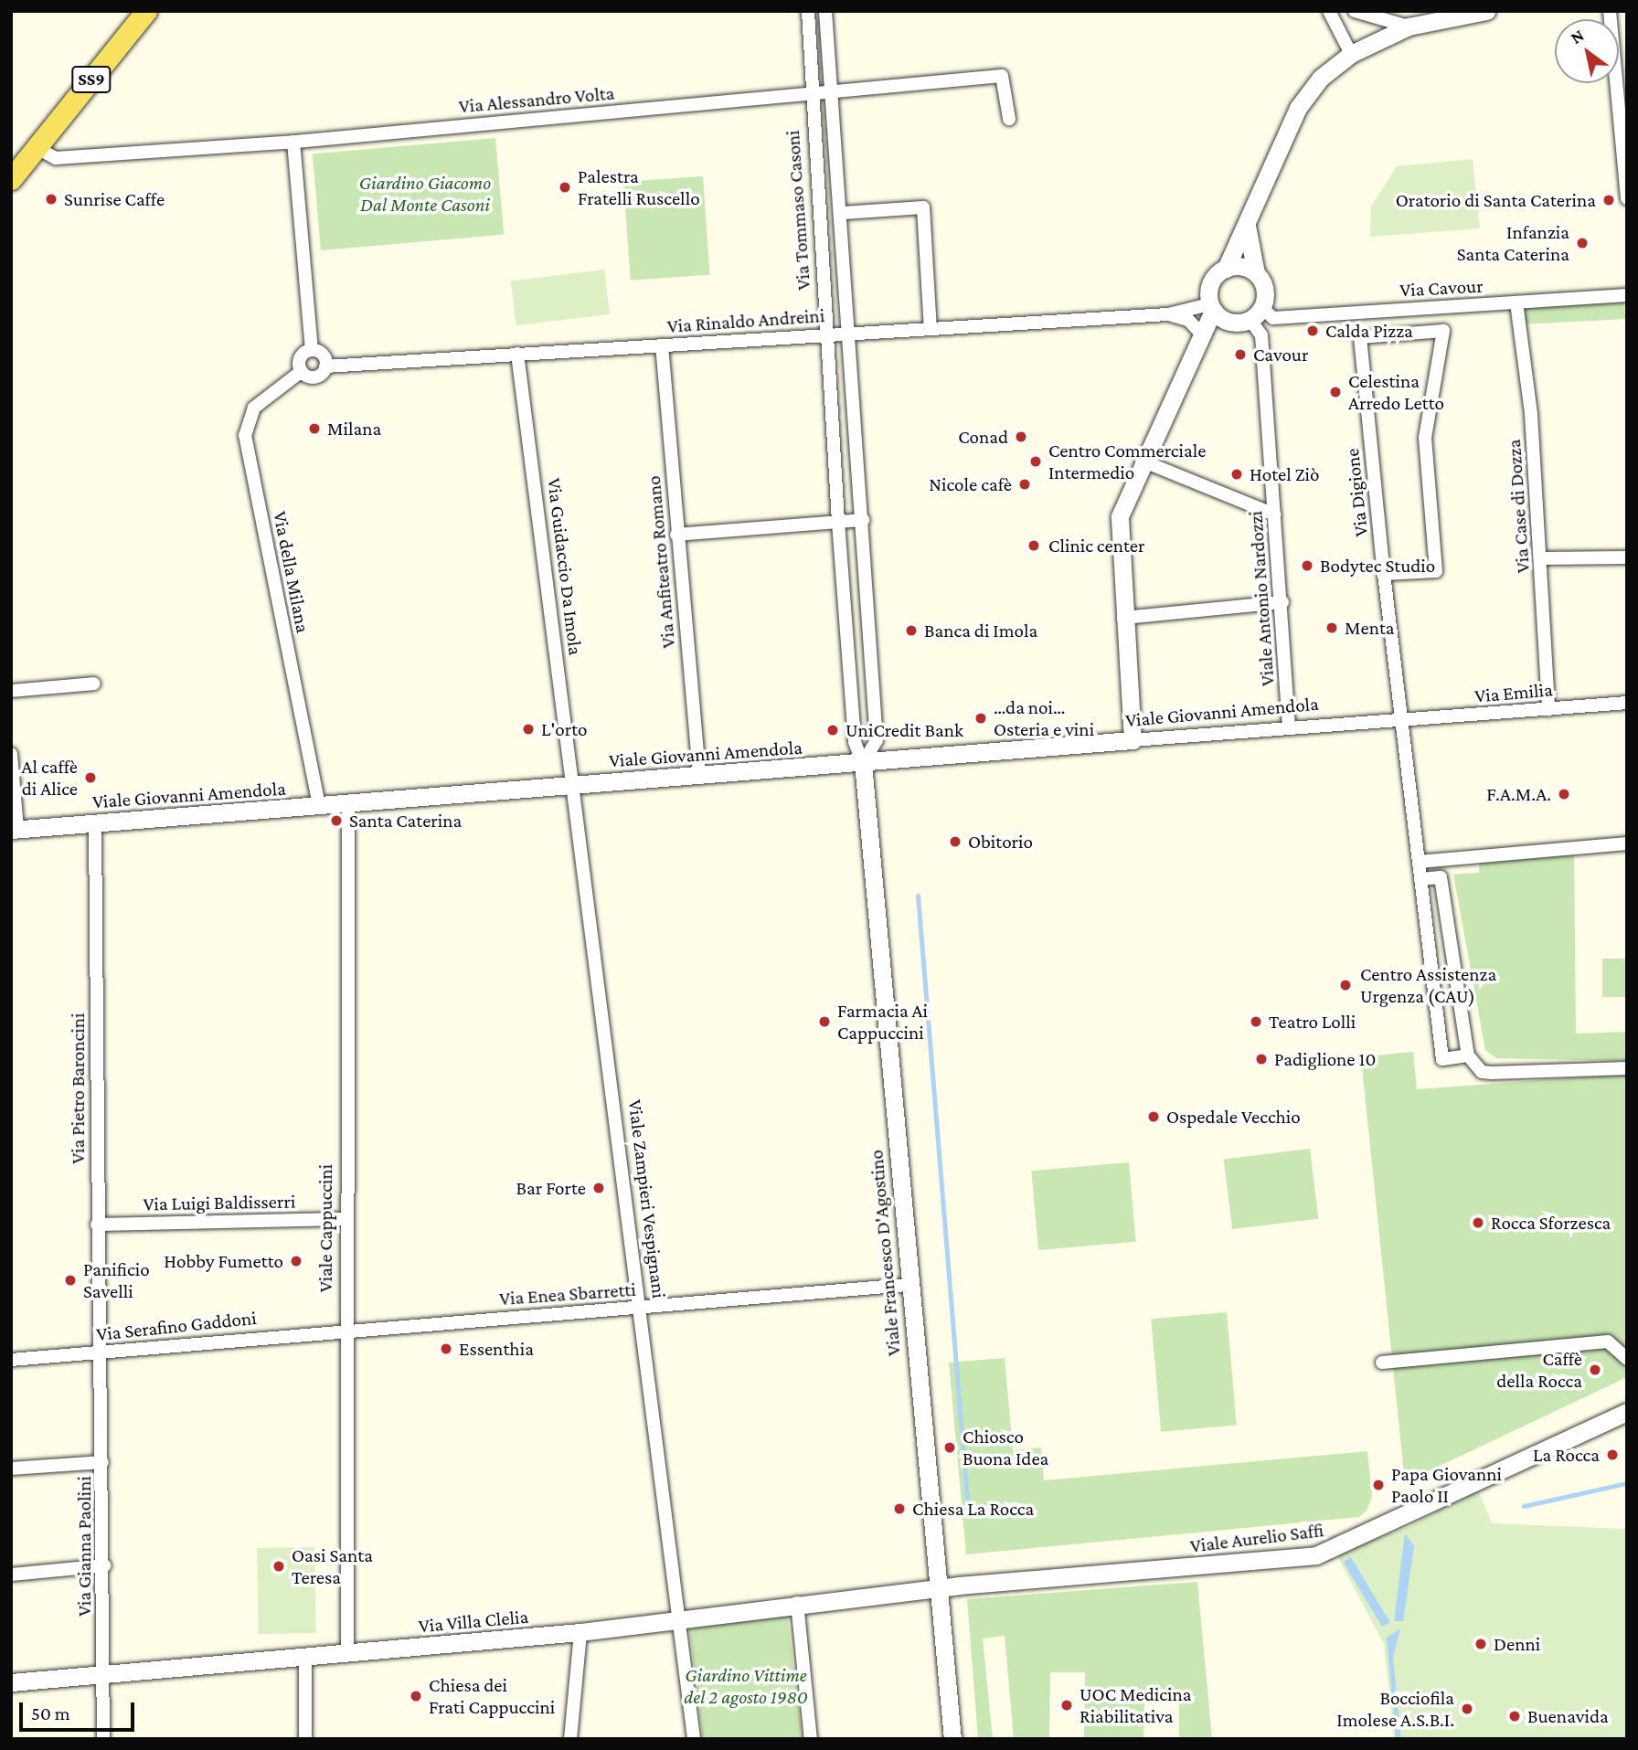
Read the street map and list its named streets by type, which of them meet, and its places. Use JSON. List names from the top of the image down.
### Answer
{
  "streets": {
    "main road": ["SS9"],
    "street": [
      "Via Alessandro Volta",
      "Via Tommaso Casoni",
      "Via Cavour",
      "Via Rinaldo Andreini",
      "Via Digione",
      "Via Case di Dozza",
      "Via Anfiteatro Romano",
      "Via Guidaccio Da Imola",
      "Via della Milana",
      "Viale Antonio Nardozzi",
      "Via Emilia",
      "Viale Giovanni Amendola",
      "Via Pietro Baroncini",
      "Viale Zampieri Vespignani",
      "Via Luigi Baldisserri",
      "Viale Cappuccini",
      "Viale Francesco D'Agostino",
      "Via Enea Sbarretti",
      "Via Serafino Gaddoni",
      "Viale Aurelio Saffi",
      "Via Gianna Paolini",
      "Via Villa Clelia"
    ]
  },
  "crossings": [
    ["SS9", "Via Alessandro Volta"],
    ["Via Alessandro Volta", "Via Tommaso Casoni"],
    ["Via Tommaso Casoni", "Via Rinaldo Andreini"],
    ["Via Tommaso Casoni", "Viale Giovanni Amendola"],
    ["Via Tommaso Casoni", "Viale Francesco D'Agostino"],
    ["Via Cavour", "Via Rinaldo Andreini"],
    ["Via Cavour", "Via Case di Dozza"],
    ["Via Cavour", "Viale Antonio Nardozzi"],
    ["Via Rinaldo Andreini", "Via Anfiteatro Romano"],
    ["Via Rinaldo Andreini", "Via Guidaccio Da Imola"],
    ["Via Rinaldo Andreini", "Via della Milana"],
    ["Via Rinaldo Andreini", "Viale Antonio Nardozzi"],
    ["Via Digione", "Via Emilia"],
    ["Via Digione", "Viale Giovanni Amendola"],
    ["Via Case di Dozza", "Via Emilia"],
    ["Via Anfiteatro Romano", "Viale Giovanni Amendola"],
    ["Via Guidaccio Da Imola", "Viale Giovanni Amendola"],
    ["Via Guidaccio Da Imola", "Viale Zampieri Vespignani"],
    ["Via della Milana", "Viale Giovanni Amendola"],
    ["Viale Antonio Nardozzi", "Viale Giovanni Amendola"],
    ["Via Emilia", "Viale Giovanni Amendola"],
    ["Viale Giovanni Amendola", "Via Pietro Baroncini"],
    ["Viale Giovanni Amendola", "Viale Zampieri Vespignani"],
    ["Viale Giovanni Amendola", "Viale Cappuccini"],
    ["Viale Giovanni Amendola", "Viale Francesco D'Agostino"],
    ["Via Pietro Baroncini", "Via Luigi Baldisserri"],
    ["Via Pietro Baroncini", "Via Serafino Gaddoni"],
    ["Via Pietro Baroncini", "Via Gianna Paolini"],
    ["Viale Zampieri Vespignani", "Via Enea Sbarretti"],
    ["Viale Zampieri Vespignani", "Via Villa Clelia"],
    ["Via Luigi Baldisserri", "Viale Cappuccini"],
    ["Viale Cappuccini", "Via Enea Sbarretti"],
    ["Viale Cappuccini", "Via Serafino Gaddoni"],
    ["Viale Cappuccini", "Via Villa Clelia"],
    ["Viale Francesco D'Agostino", "Via Enea Sbarretti"],
    ["Viale Francesco D'Agostino", "Viale Aurelio Saffi"],
    ["Viale Francesco D'Agostino", "Via Villa Clelia"],
    ["Via Enea Sbarretti", "Via Serafino Gaddoni"],
    ["Via Serafino Gaddoni", "Via Gianna Paolini"],
    ["Viale Aurelio Saffi", "Via Villa Clelia"],
    ["Via Gianna Paolini", "Via Villa Clelia"]
  ],
  "parks": ["Giardino Giacomo Dal Monte Casoni", "Giardino Vittime del 2 agosto 1980"],
  "places": [
    "Palestra Fratelli Ruscello",
    "Sunrise Caffe",
    "Oratorio di Santa Caterina",
    "Infanzia Santa Caterina",
    "Calda Pizza",
    "Cavour",
    "Celestina Arredo Letto",
    "Milana",
    "Conad",
    "Centro Commerciale Intermedio",
    "Hotel Ziò",
    "Nicole cafè",
    "Clinic center",
    "Bodytec Studio",
    "Menta",
    "Banca di Imola",
    "…da noi… Osteria e vini",
    "L'orto",
    "UniCredit Bank",
    "Al caffè di Alice",
    "F.A.M.A.",
    "Santa Caterina",
    "Obitorio",
    "Centro Assistenza Urgenza (CAU)",
    "Farmacia Ai Cappuccini",
    "Teatro Lolli",
    "Padiglione 10",
    "Ospedale Vecchio",
    "Bar Forte",
    "Rocca Sforzesca",
    "Hobby Fumetto",
    "Panificio Savelli",
    "Essenthia",
    "Caffè della Rocca",
    "Chiosco Buona Idea",
    "La Rocca",
    "Papa Giovanni Paolo II",
    "Chiesa La Rocca",
    "Oasi Santa Teresa",
    "Denni",
    "Chiesa dei Frati Cappuccini",
    "UOC Medicina Riabilitativa",
    "Bocciofila Imolese A.S.B.I.",
    "Buenavida"
  ],
  "scale_bar": "50 m",
  "north": "top left"
}
